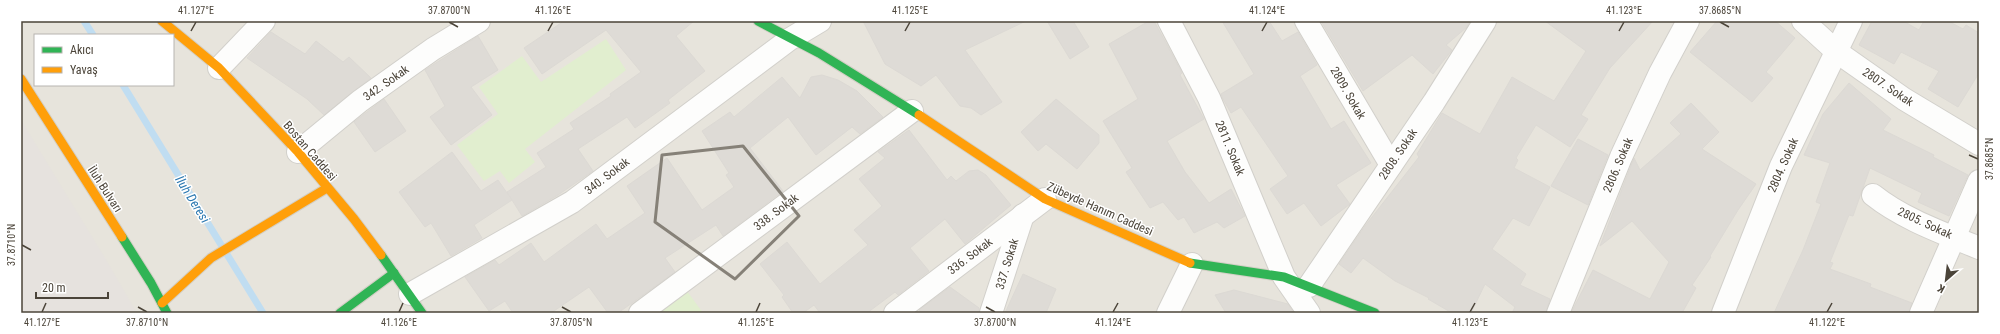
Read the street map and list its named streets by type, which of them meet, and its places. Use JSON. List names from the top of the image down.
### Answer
{
  "streets": {
    "street": [
      "342. Sokak",
      "2807. Sokak",
      "2809. Sokak",
      "2811. Sokak",
      "Bostan Caddesi",
      "2808. Sokak",
      "2806. Sokak",
      "2804. Sokak",
      "340. Sokak",
      "İluh Bulvarı",
      "Zübeyde Hanım Caddesi",
      "338. Sokak",
      "2805. Sokak",
      "336. Sokak",
      "337. Sokak"
    ]
  },
  "crossings": [
    ["342. Sokak", "Bostan Caddesi"],
    ["2807. Sokak", "2804. Sokak"],
    ["2809. Sokak", "2808. Sokak"],
    ["2811. Sokak", "Zübeyde Hanım Caddesi"],
    ["Bostan Caddesi", "340. Sokak"],
    ["2808. Sokak", "Zübeyde Hanım Caddesi"],
    ["340. Sokak", "Zübeyde Hanım Caddesi"],
    ["Zübeyde Hanım Caddesi", "338. Sokak"],
    ["Zübeyde Hanım Caddesi", "336. Sokak"],
    ["336. Sokak", "337. Sokak"]
  ],
  "water": ["İluh Deresi"],
  "legend": ["Akıcı", "Yavaş"],
  "scale_bar": "20 m",
  "north": "bottom left",
  "coordinates": [
    "41.127°E",
    "37.8700°N",
    "41.126°E",
    "41.125°E",
    "41.124°E",
    "41.123°E",
    "37.8685°N",
    "37.8710°N",
    "37.8705°N",
    "41.122°E"
  ]
}
